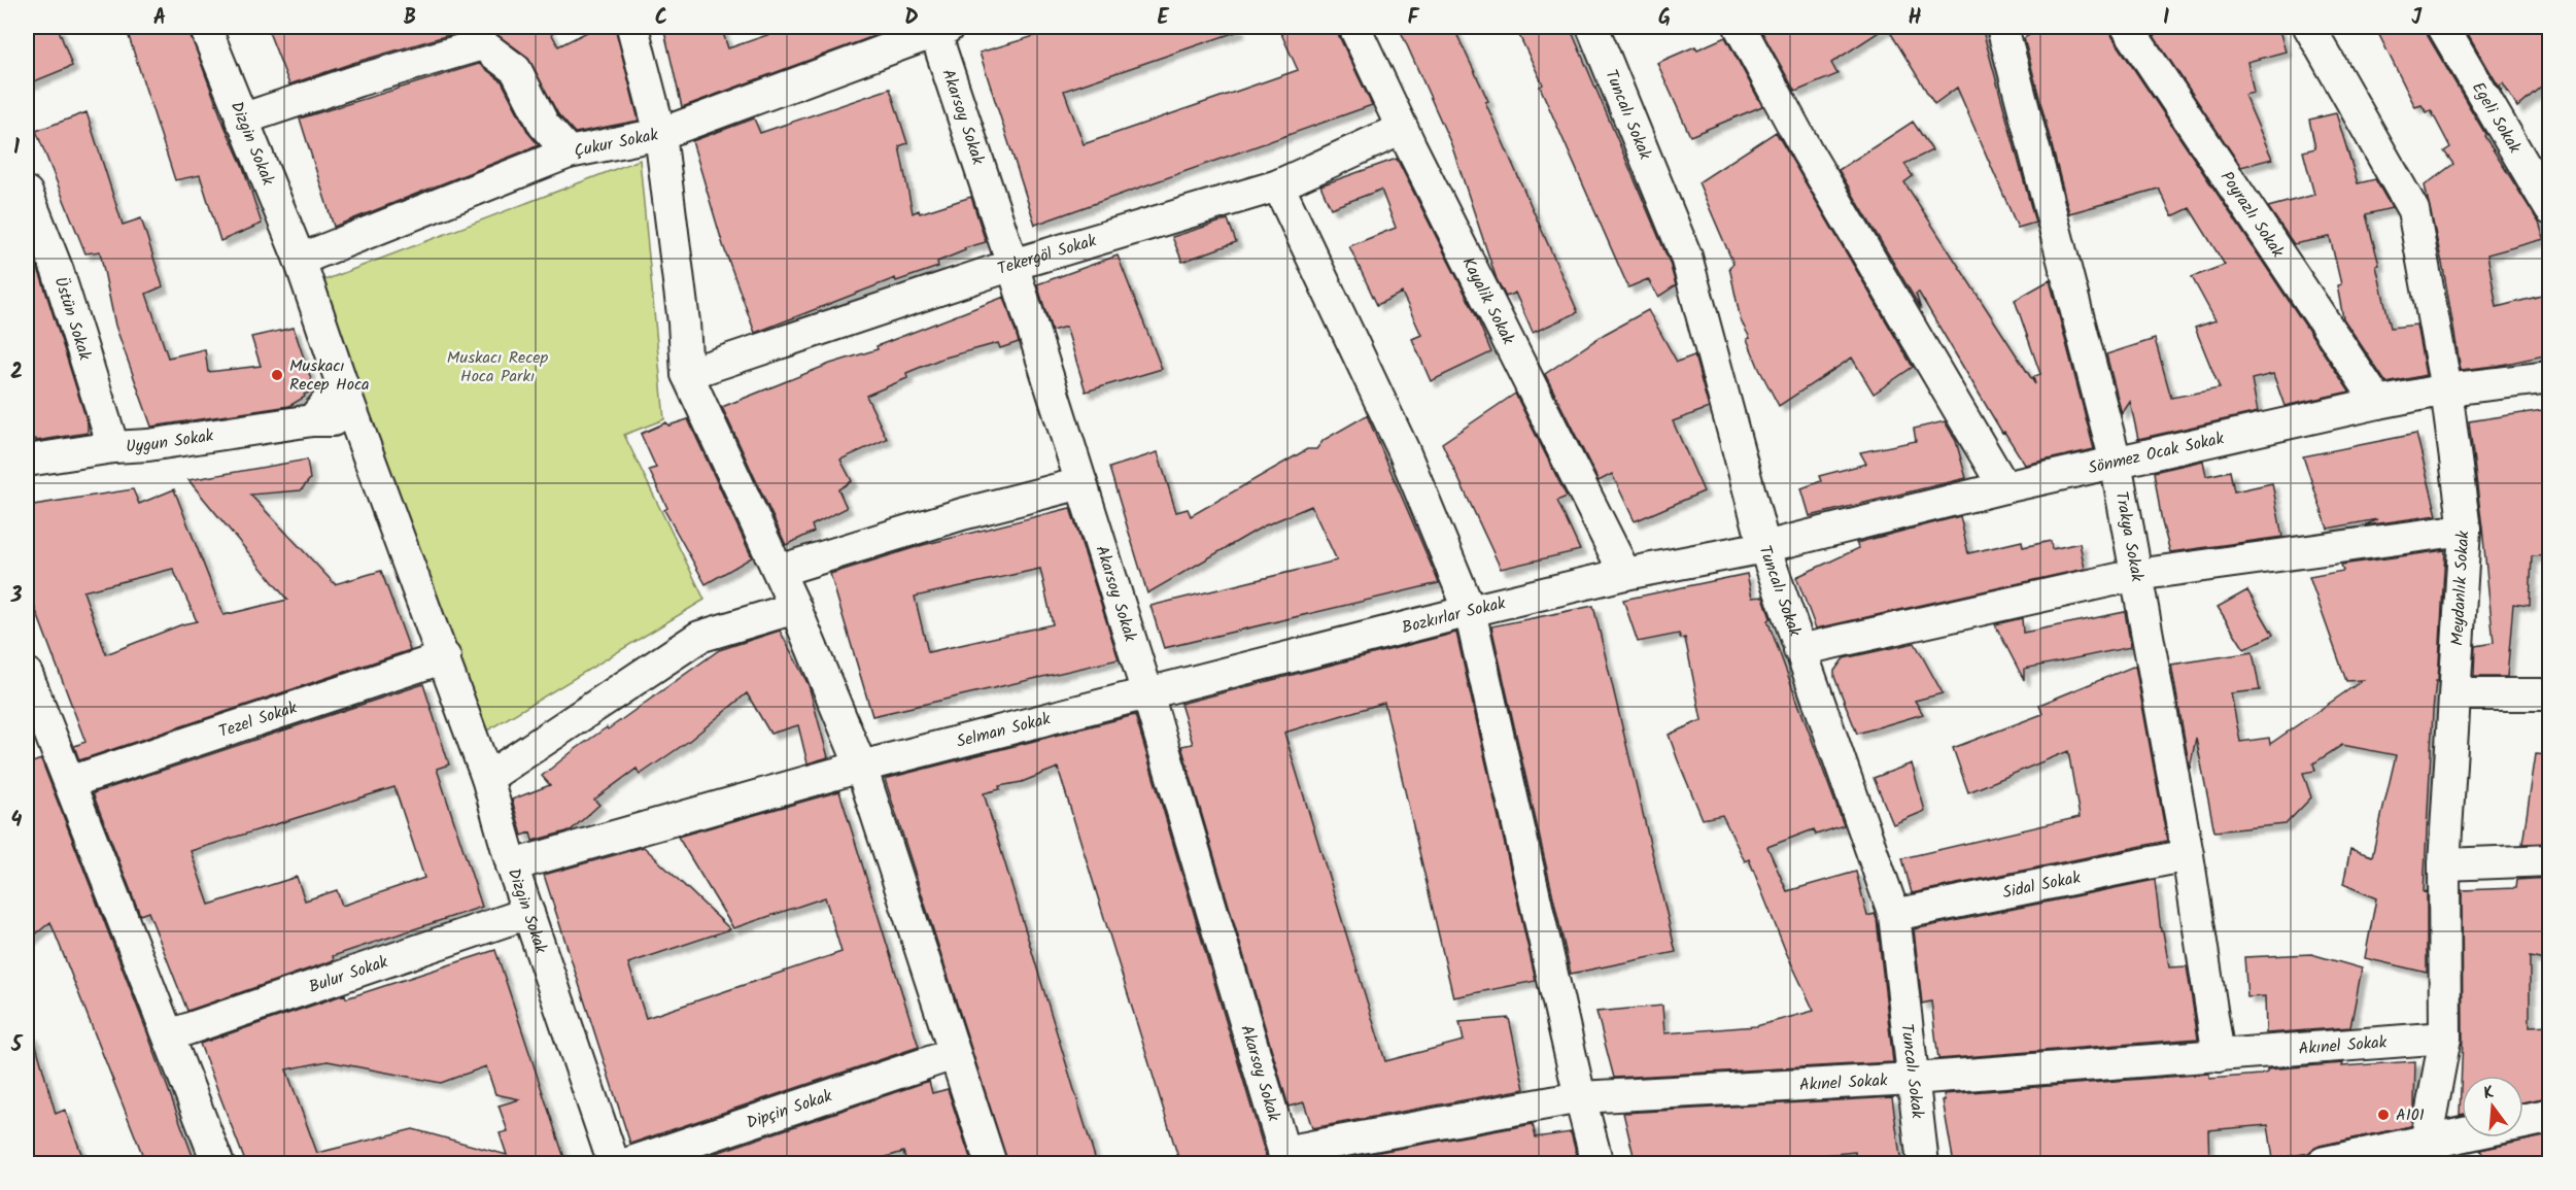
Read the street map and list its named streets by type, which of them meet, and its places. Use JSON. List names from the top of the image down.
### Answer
{
  "streets": {
    "street": [
      "Tuncalı Sokak",
      "Akarsoy Sokak",
      "Egeli Sokak",
      "Çukur Sokak",
      "Dizgin Sokak",
      "Poyrazlı Sokak",
      "Tekergöl Sokak",
      "Kayalik Sokak",
      "Üstün Sokak",
      "Uygun Sokak",
      "Sönmez Ocak Sokak",
      "Trakya Sokak",
      "Meydanlık Sokak",
      "Bozkırlar Sokak",
      "Tezel Sokak",
      "Selman Sokak",
      "Sidal Sokak",
      "Bulur Sokak",
      "Akınel Sokak",
      "Dipçin Sokak"
    ]
  },
  "crossings": [
    ["Tuncalı Sokak", "Sönmez Ocak Sokak"],
    ["Tuncalı Sokak", "Bozkırlar Sokak"],
    ["Tuncalı Sokak", "Sidal Sokak"],
    ["Tuncalı Sokak", "Akınel Sokak"],
    ["Akarsoy Sokak", "Çukur Sokak"],
    ["Akarsoy Sokak", "Tekergöl Sokak"],
    ["Akarsoy Sokak", "Bozkırlar Sokak"],
    ["Akarsoy Sokak", "Selman Sokak"],
    ["Akarsoy Sokak", "Akınel Sokak"],
    ["Çukur Sokak", "Dizgin Sokak"],
    ["Dizgin Sokak", "Uygun Sokak"],
    ["Dizgin Sokak", "Tezel Sokak"],
    ["Dizgin Sokak", "Selman Sokak"],
    ["Dizgin Sokak", "Bulur Sokak"],
    ["Poyrazlı Sokak", "Sönmez Ocak Sokak"],
    ["Tekergöl Sokak", "Kayalik Sokak"],
    ["Kayalik Sokak", "Bozkırlar Sokak"],
    ["Üstün Sokak", "Uygun Sokak"],
    ["Sönmez Ocak Sokak", "Trakya Sokak"],
    ["Sönmez Ocak Sokak", "Meydanlık Sokak"],
    ["Sönmez Ocak Sokak", "Bozkırlar Sokak"],
    ["Trakya Sokak", "Sidal Sokak"],
    ["Trakya Sokak", "Akınel Sokak"],
    ["Meydanlık Sokak", "Akınel Sokak"],
    ["Bozkırlar Sokak", "Selman Sokak"]
  ],
  "parks": ["Muskacı Recep Hoca Parkı"],
  "places": ["Muskacı Recep Hoca", "A101"],
  "north": "top",
  "grid": {
    "columns": [
      "A",
      "B",
      "C",
      "D",
      "E",
      "F",
      "G",
      "H",
      "I",
      "J"
    ],
    "rows": [
      "1",
      "2",
      "3",
      "4",
      "5"
    ]
  }
}
